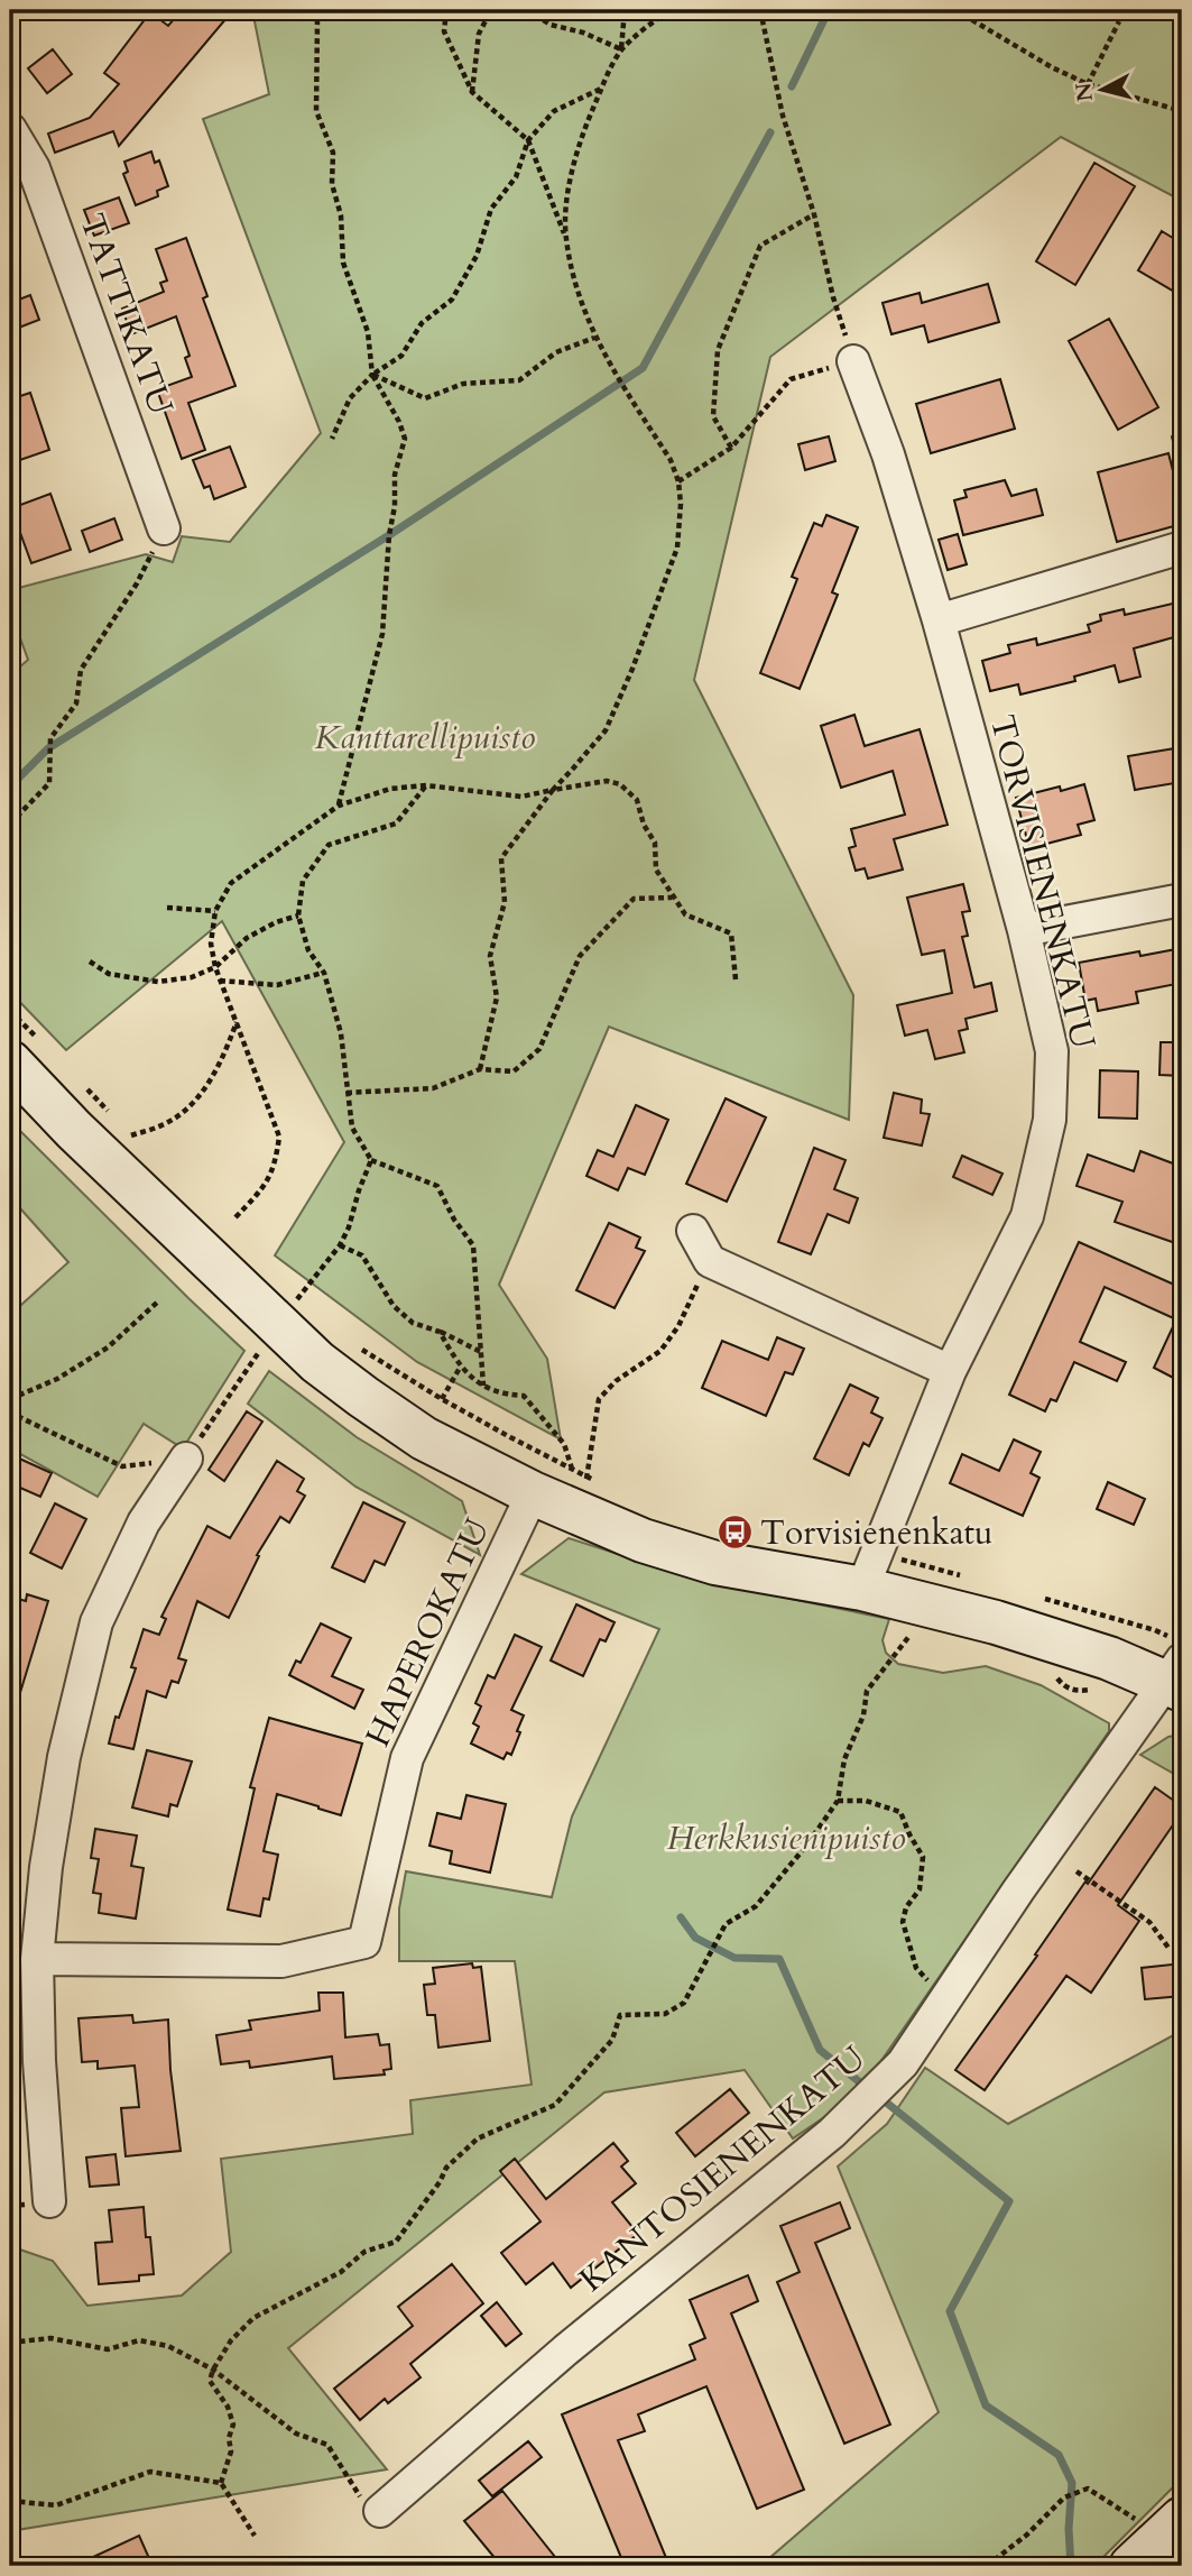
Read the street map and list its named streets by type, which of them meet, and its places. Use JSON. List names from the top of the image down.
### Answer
{
  "streets": {
    "street": [
      "TATTIKATU",
      "TORVISIENENKATU",
      "HAPEROKATU",
      "KANTOSIENENKATU"
    ]
  },
  "parks": ["Kanttarellipuisto", "Herkkusienipuisto"],
  "places": {
    "bus stop": ["Torvisienenkatu"]
  },
  "north": "left"
}
